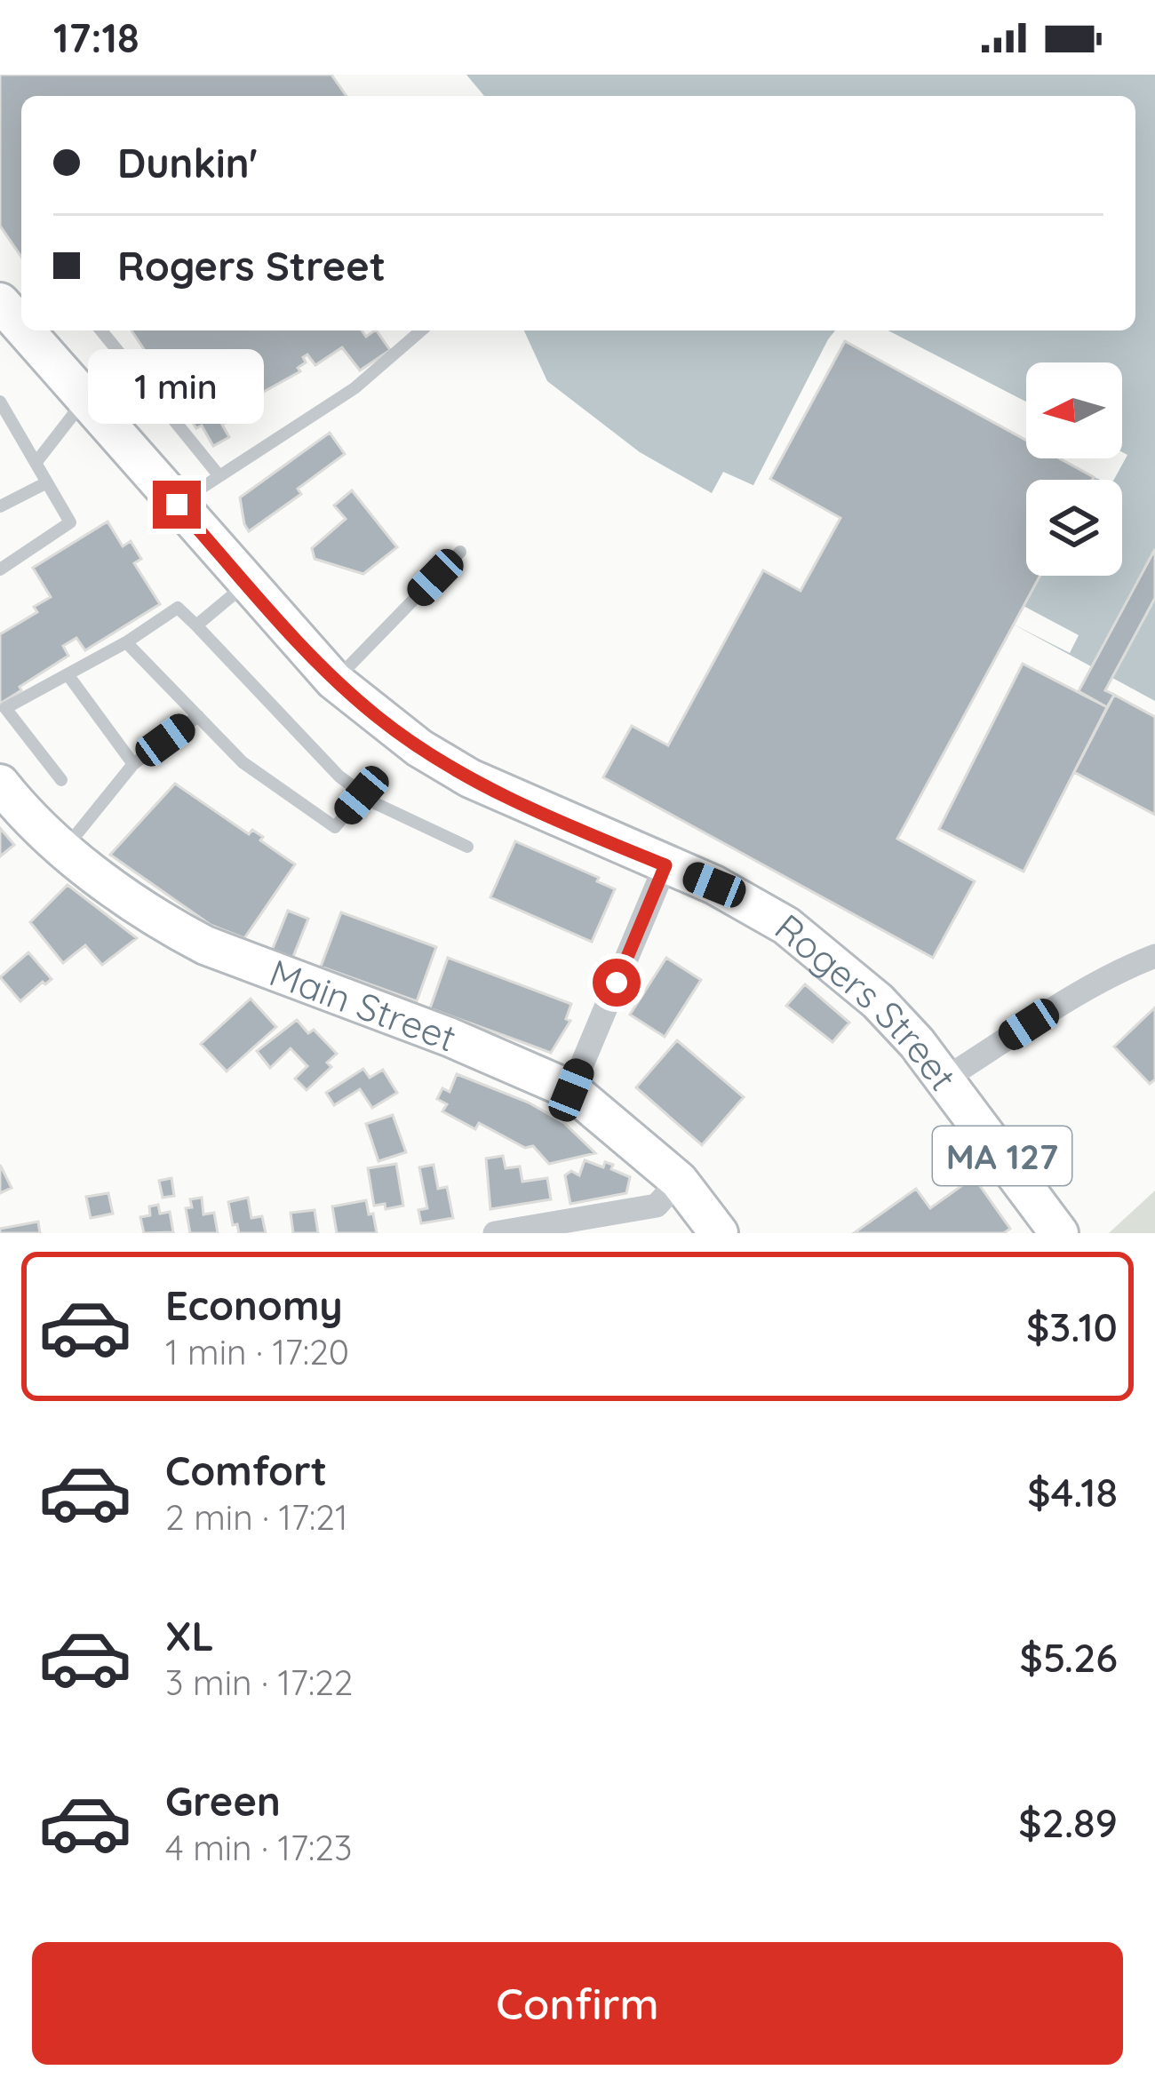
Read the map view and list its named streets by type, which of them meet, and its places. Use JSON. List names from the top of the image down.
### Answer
{
  "streets": {
    "main road": ["Main Street", "Rogers Street", "MA 127"]
  },
  "north": "left",
  "page": {
    "status": "17:18",
    "banner": ["Dunkin'", "Rogers Street"],
    "bubble": "1 min",
    "list": [
      {
        "name": "Economy",
        "note": "1 min · 17:20",
        "value": "$3.10"
      },
      {
        "name": "Comfort",
        "note": "2 min · 17:21",
        "value": "$4.18"
      },
      {
        "name": "XL",
        "note": "3 min · 17:22",
        "value": "$5.26"
      },
      {
        "name": "Green",
        "note": "4 min · 17:23",
        "value": "$2.89"
      }
    ],
    "buttons": "Confirm"
  }
}
